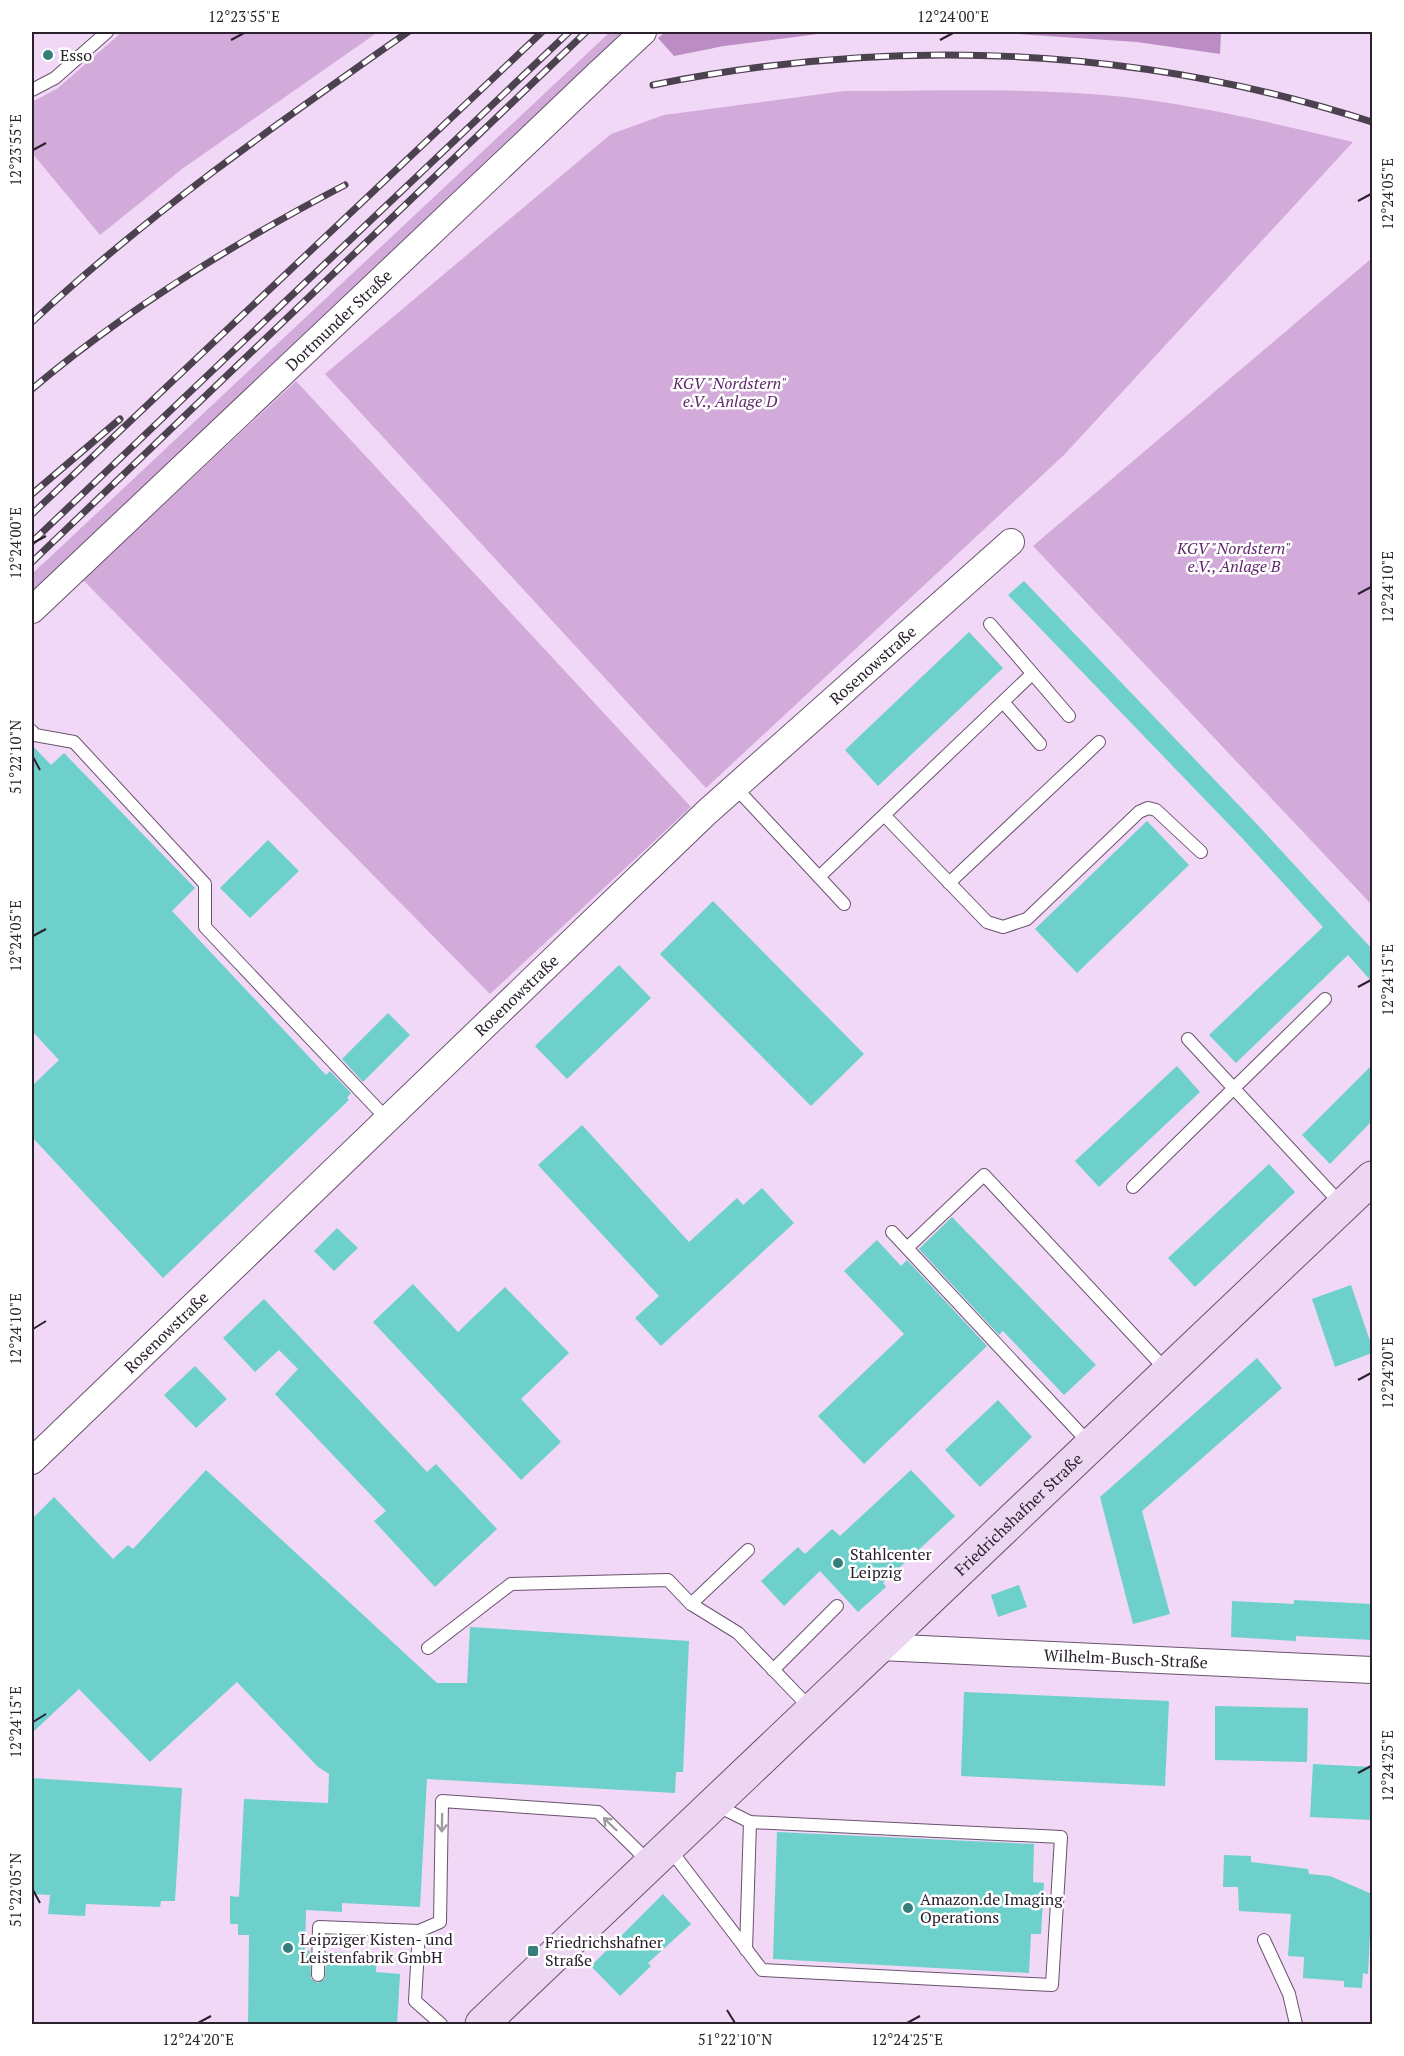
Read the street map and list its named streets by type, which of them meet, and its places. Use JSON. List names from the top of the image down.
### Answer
{
  "streets": {
    "main road": ["Friedrichshafner Straße"],
    "street": ["Dortmunder Straße", "Rosenowstraße", "Wilhelm-Busch-Straße"]
  },
  "crossings": [
    ["Friedrichshafner Straße", "Wilhelm-Busch-Straße"]
  ],
  "parks": ["KGV \"Nordstern\" e.V., Anlage D", "KGV \"Nordstern\" e.V., Anlage B"],
  "places": {
    "other": [
      "Esso",
      "Stahlcenter Leipzig",
      "Amazon.de Imaging Operations",
      "Leipziger Kisten- und Leistenfabrik GmbH"
    ],
    "transit": ["Friedrichshafner Straße"]
  },
  "coordinates": [
    "12°23'55\"E",
    "12°24'00\"E",
    "12°24'05\"E",
    "12°24'10\"E",
    "51°22'10\"N",
    "12°24'15\"E",
    "12°24'20\"E",
    "12°24'25\"E",
    "51°22'05\"N"
  ]
}
